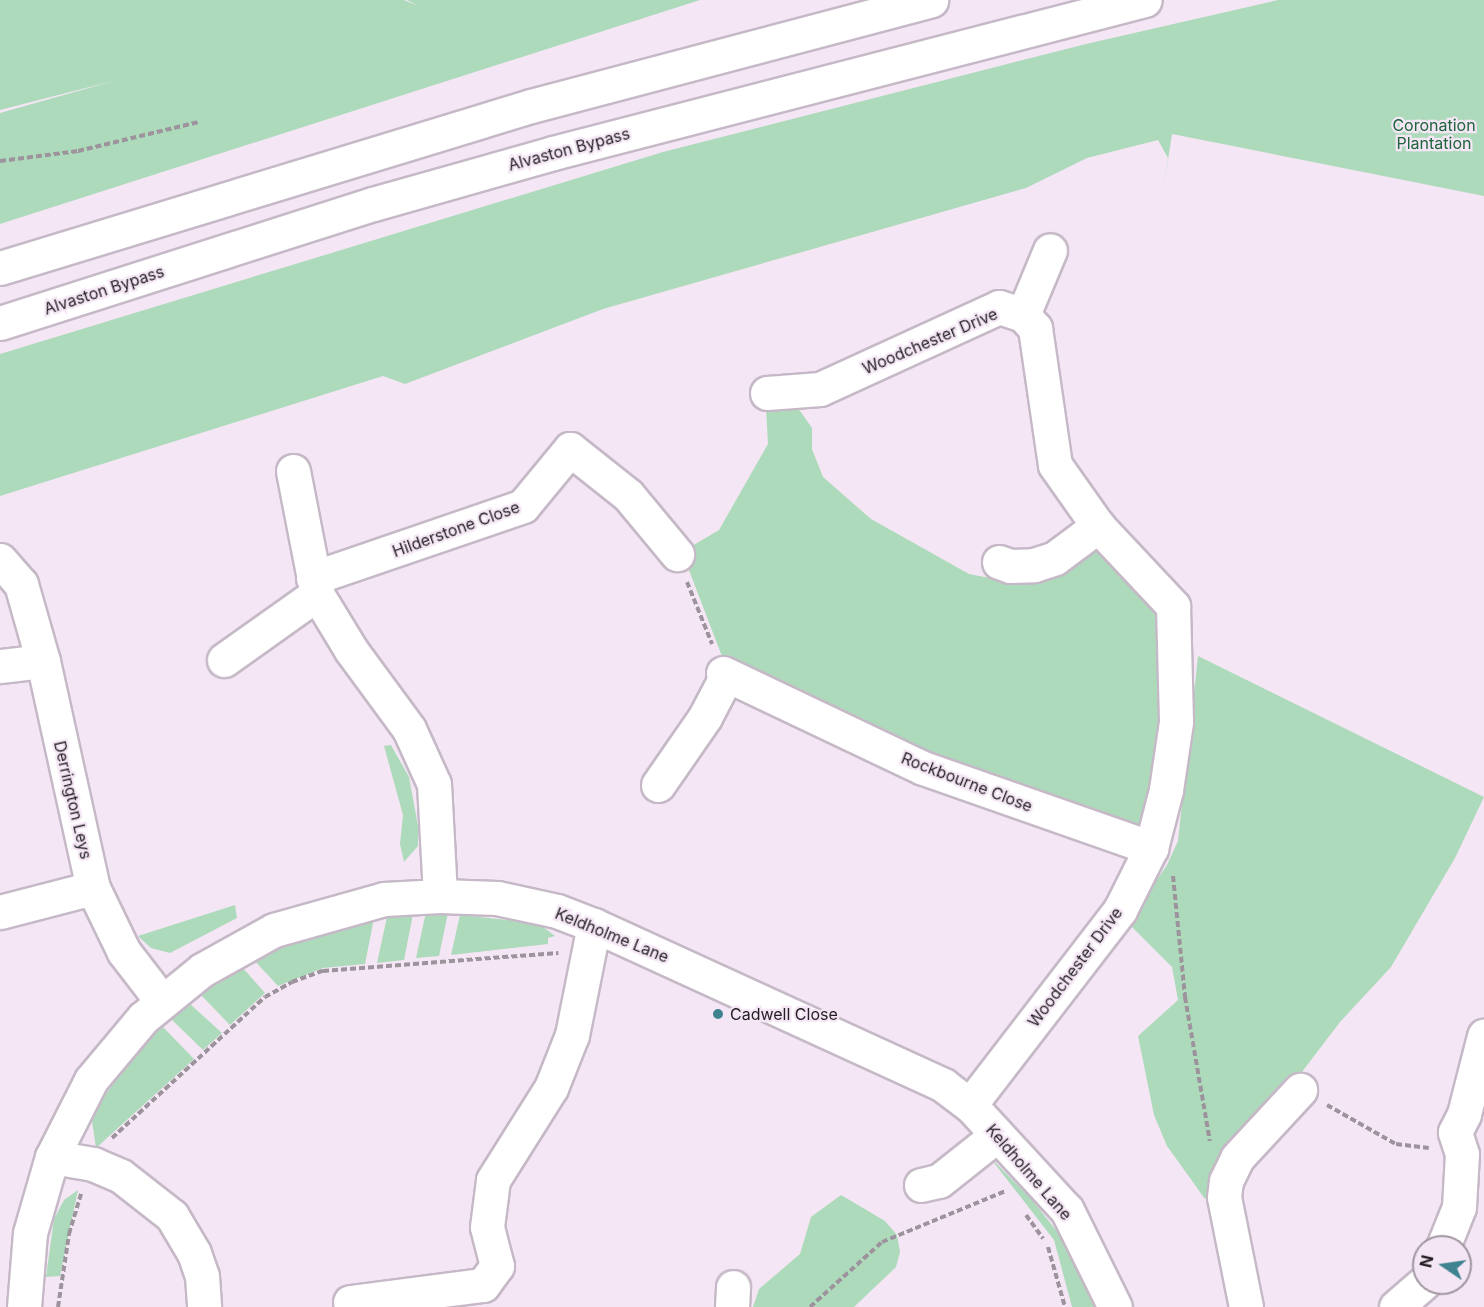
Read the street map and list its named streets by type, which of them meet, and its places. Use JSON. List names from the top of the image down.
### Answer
{
  "streets": {
    "main road": [
      "Alvaston Bypass",
      "Woodchester Drive",
      "Hilderstone Close",
      "Rockbourne Close",
      "Derrington Leys",
      "Keldholme Lane"
    ]
  },
  "crossings": [
    ["Woodchester Drive", "Rockbourne Close"],
    ["Woodchester Drive", "Keldholme Lane"],
    ["Derrington Leys", "Keldholme Lane"]
  ],
  "parks": ["Coronation Plantation"],
  "places": ["Cadwell Close"],
  "north": "left"
}
